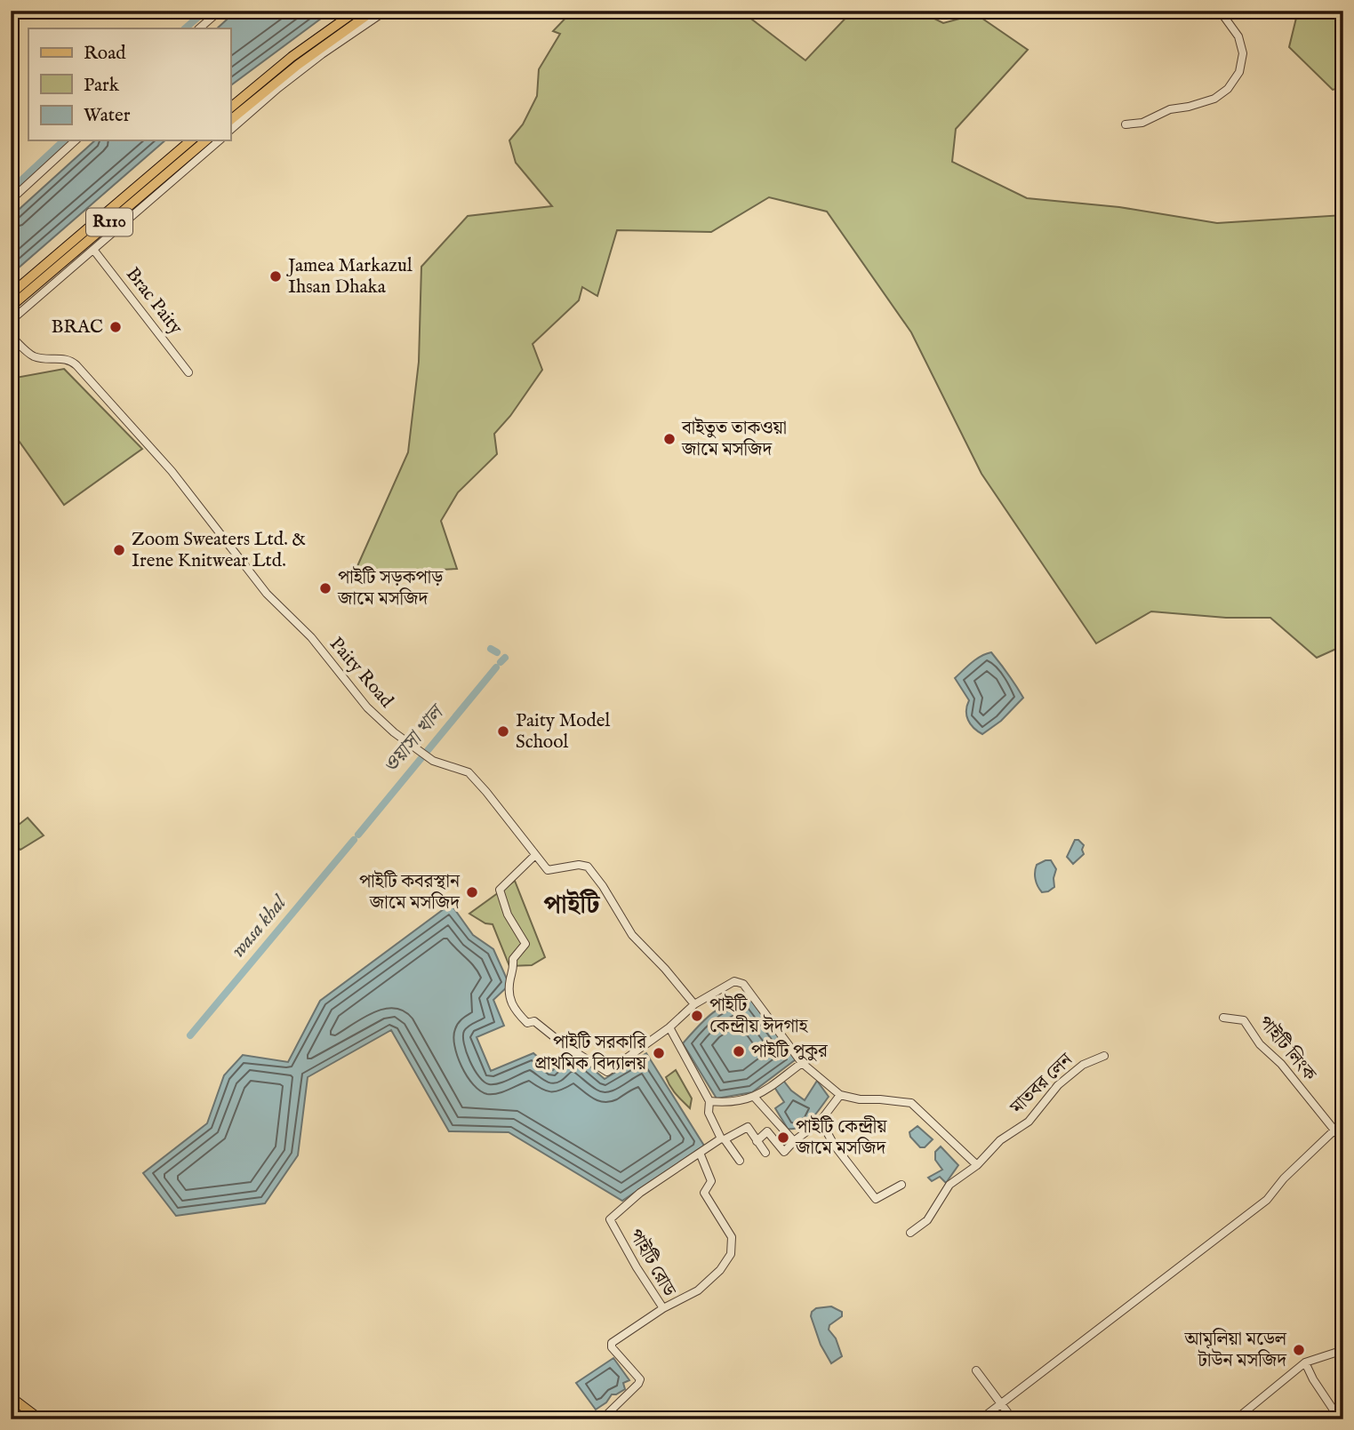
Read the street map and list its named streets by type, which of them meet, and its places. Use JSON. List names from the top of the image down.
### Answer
{
  "streets": {
    "main road": ["R110"],
    "street": [
      "Brac Paity",
      "Paity Road",
      "পাইটি লিংক",
      "মাতবর লেন",
      "পাইটি রোড"
    ]
  },
  "districts": ["পাইটি"],
  "water": ["ওয়াসা খাল", "wasa khal"],
  "places": [
    "Jamea Markazul Ihsan Dhaka",
    "BRAC",
    "বাইতুত তাকওয়া জামে মসজিদ",
    "Zoom Sweaters Ltd. & Irene Knitwear Ltd.",
    "পাইটি সড়কপাড় জামে মসজিদ",
    "Paity Model School",
    "পাইটি কবরস্থান জামে মসজিদ",
    "পাইটি কেন্দ্রীয় ঈদগাহ",
    "পাইটি পুকুর",
    "পাইটি সরকারি প্রাথমিক বিদ্যালয়",
    "পাইটি কেন্দ্রীয় জামে মসজিদ",
    "আমুলিয়া মডেল টাউন মসজিদ"
  ],
  "legend": ["Road", "Park", "Water"]
}
